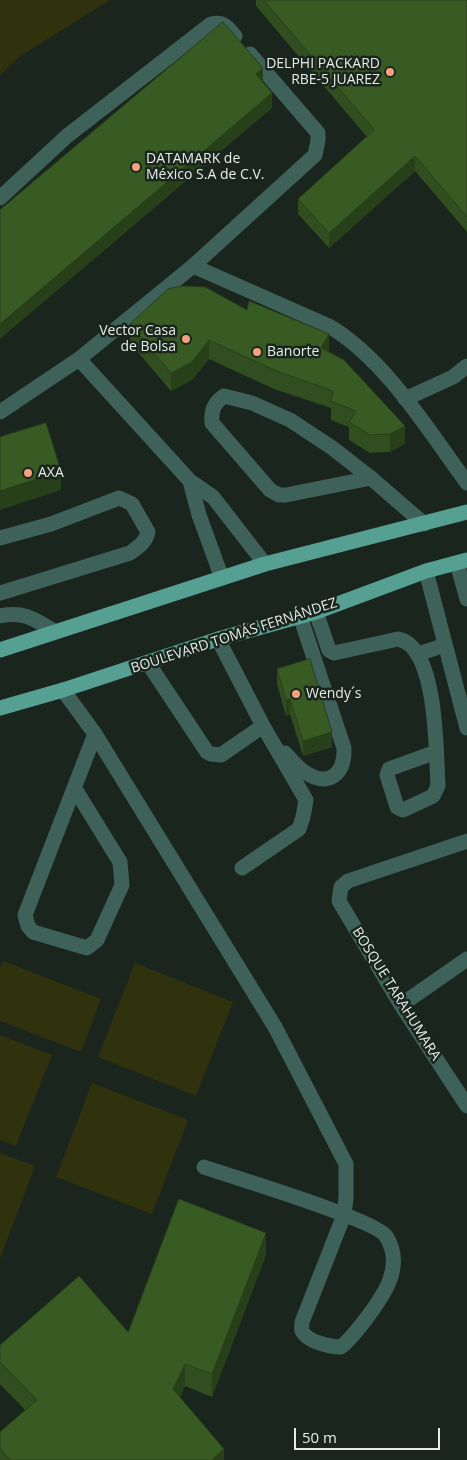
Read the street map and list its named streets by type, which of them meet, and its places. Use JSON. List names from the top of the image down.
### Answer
{
  "streets": {
    "main road": ["BOULEVARD TOMÁS FERNÁNDEZ"],
    "street": ["BOSQUE TARAHUMARA"]
  },
  "places": [
    "DELPHI PACKARD RBE-5 JUAREZ",
    "DATAMARK de México S.A de C.V.",
    "Vector Casa de Bolsa",
    "Banorte",
    "AXA",
    "Wendy´s"
  ],
  "scale_bar": "50 m"
}
